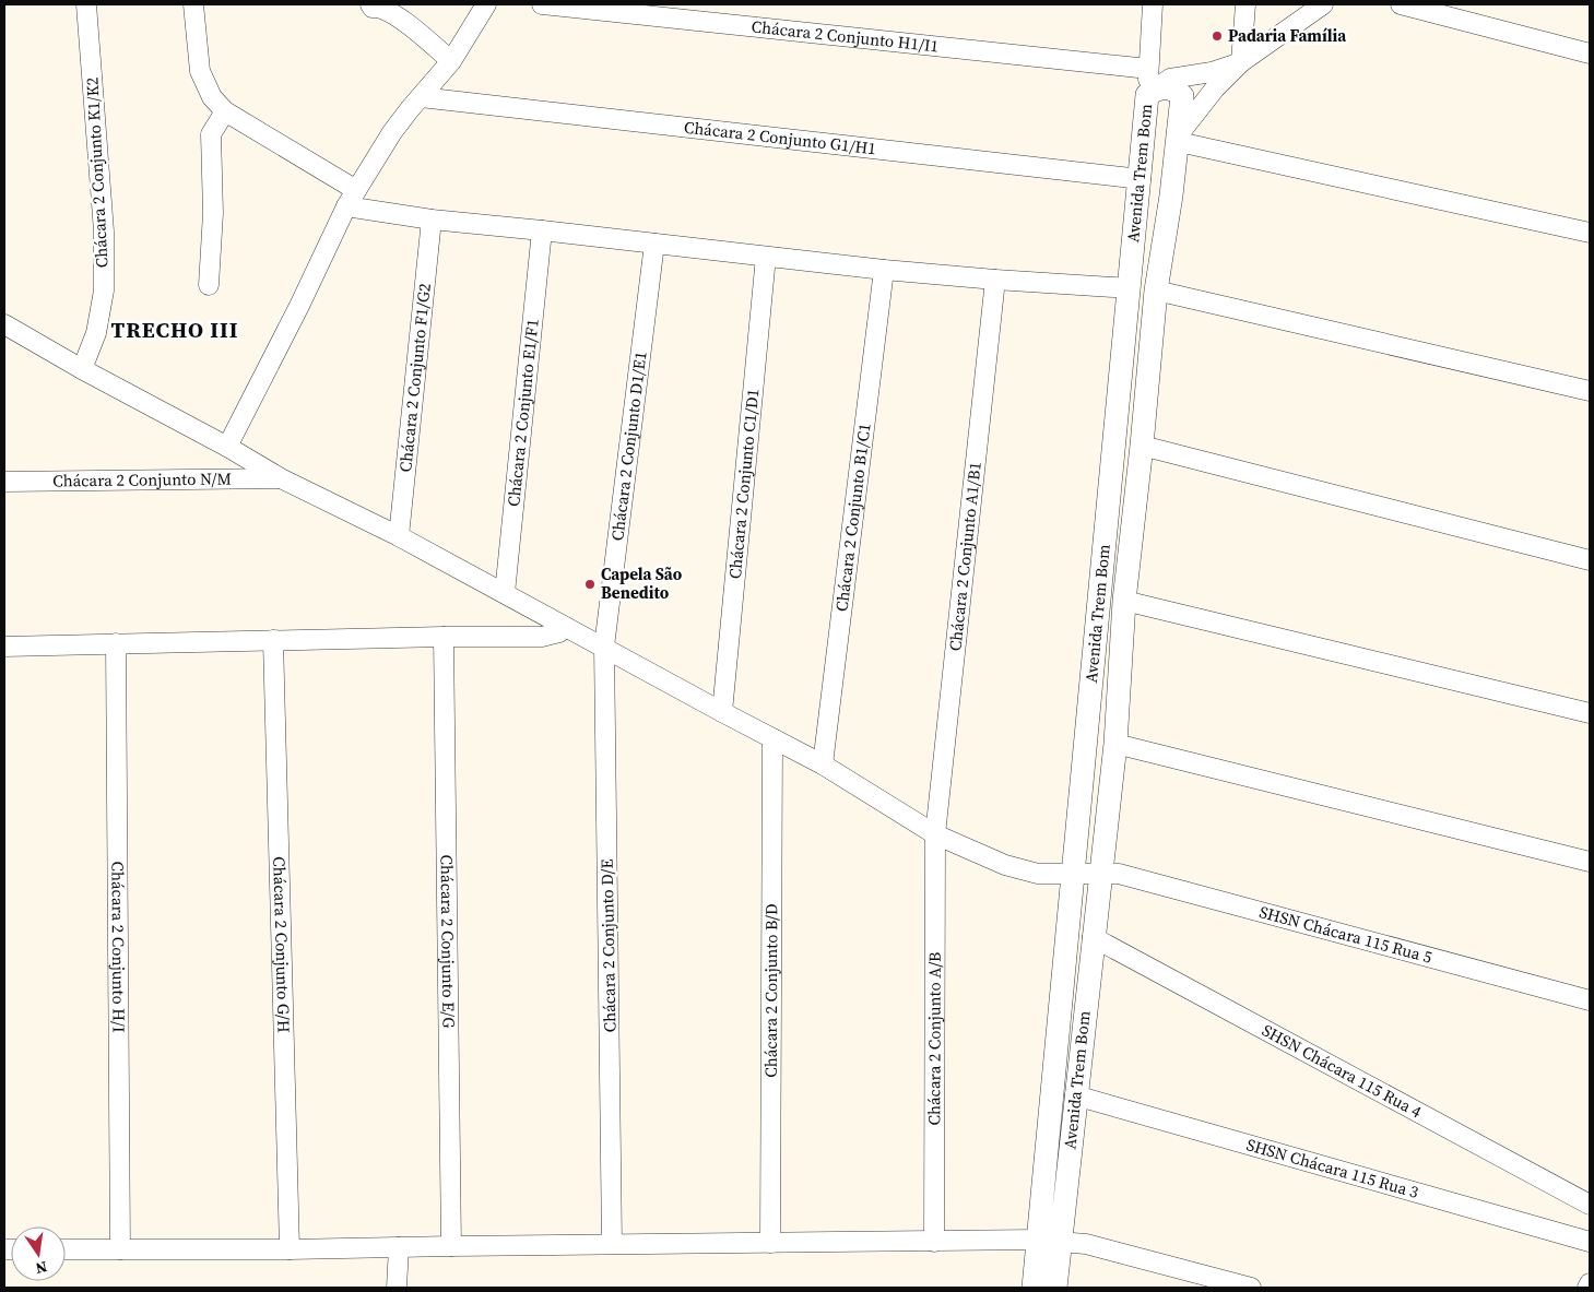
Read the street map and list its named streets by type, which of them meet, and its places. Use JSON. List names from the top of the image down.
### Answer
{
  "streets": {
    "street": [
      "Chácara 2 Conjunto H1/I1",
      "Chácara 2 Conjunto G1/H1",
      "Chácara 2 Conjunto K1/K2",
      "Avenida Trem Bom",
      "Chácara 2 Conjunto F1/G2",
      "Chácara 2 Conjunto E1/F1",
      "Chácara 2 Conjunto D1/E1",
      "Chácara 2 Conjunto N/M",
      "Chácara 2 Conjunto C1/D1",
      "Chácara 2 Conjunto B1/C1",
      "Chácara 2 Conjunto A1/B1",
      "SHSN Chácara 115 Rua 5",
      "Chácara 2 Conjunto E/G",
      "Chácara 2 Conjunto G/H",
      "Chácara 2 Conjunto D/E",
      "Chácara 2 Conjunto H/I",
      "Chácara 2 Conjunto B/D",
      "Chácara 2 Conjunto A/B",
      "SHSN Chácara 115 Rua 4",
      "SHSN Chácara 115 Rua 3"
    ]
  },
  "crossings": [
    ["Chácara 2 Conjunto H1/I1", "Avenida Trem Bom"],
    ["Chácara 2 Conjunto G1/H1", "Avenida Trem Bom"],
    ["Avenida Trem Bom", "SHSN Chácara 115 Rua 5"],
    ["Avenida Trem Bom", "SHSN Chácara 115 Rua 4"],
    ["Avenida Trem Bom", "SHSN Chácara 115 Rua 3"],
    ["Chácara 2 Conjunto D1/E1", "Chácara 2 Conjunto D/E"],
    ["Chácara 2 Conjunto A1/B1", "Chácara 2 Conjunto A/B"]
  ],
  "districts": ["TRECHO III"],
  "places": ["Padaria Família", "Capela São Benedito"],
  "north": "bottom"
}
